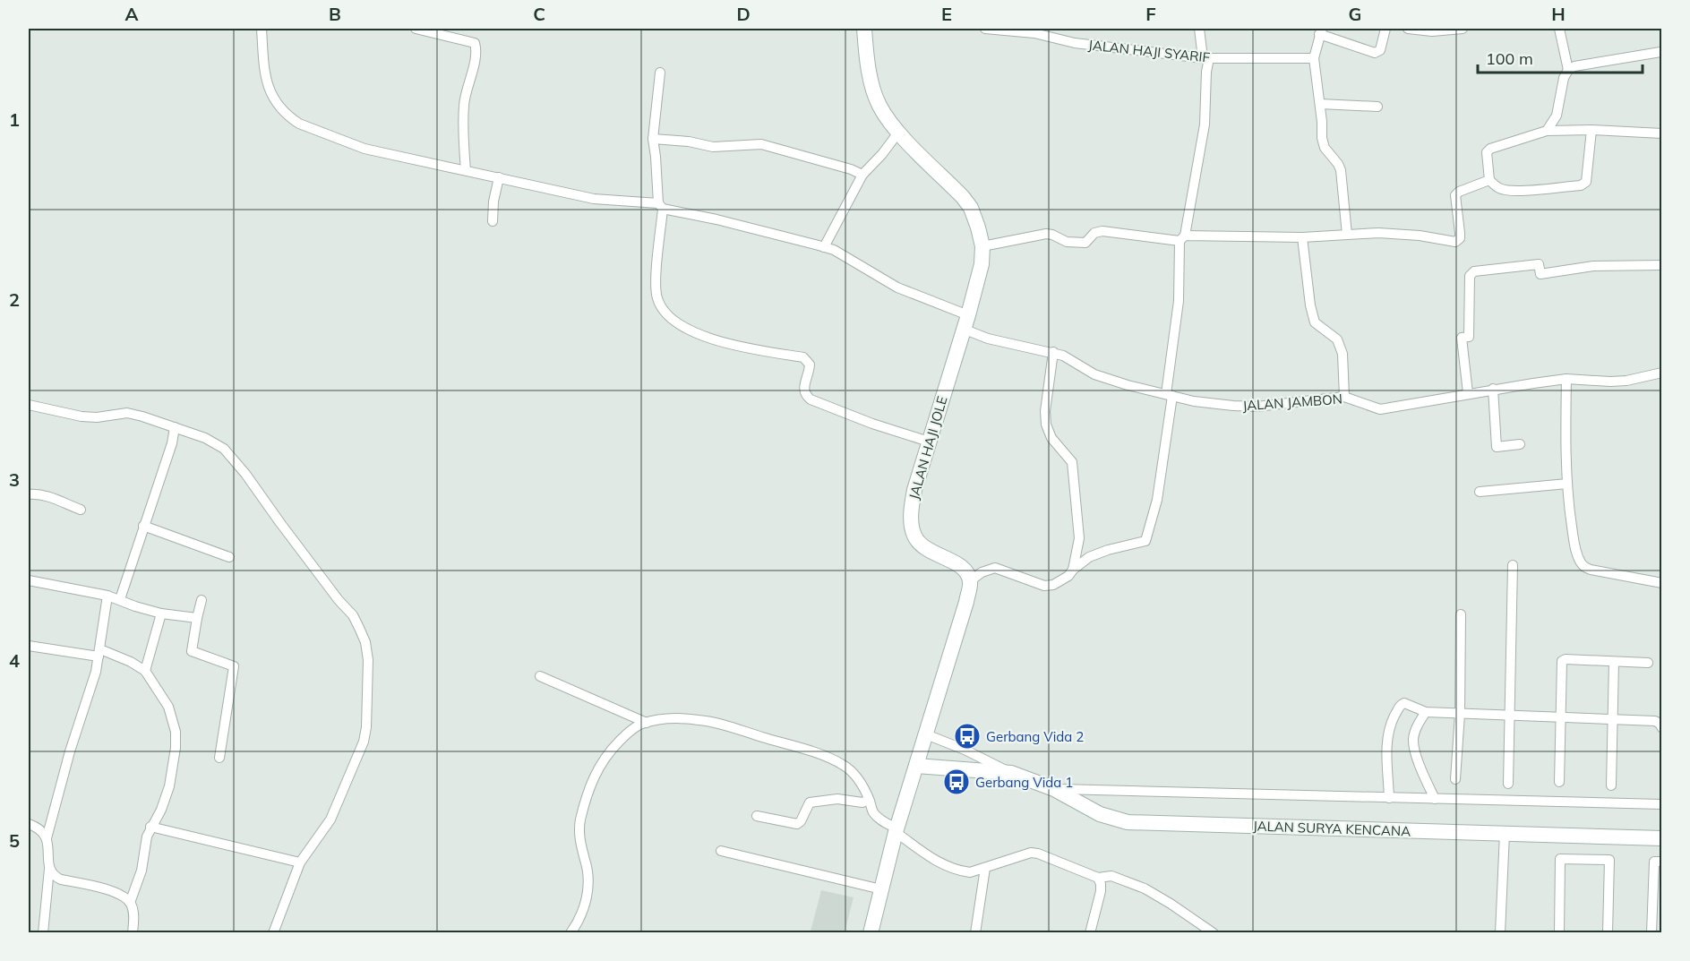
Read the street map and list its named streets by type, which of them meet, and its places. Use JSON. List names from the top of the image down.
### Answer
{
  "streets": {
    "main road": ["JALAN HAJI JOLE", "JALAN SURYA KENCANA"],
    "street": ["JALAN HAJI SYARIF", "JALAN JAMBON"]
  },
  "crossings": [
    ["JALAN JAMBON", "JALAN HAJI JOLE"]
  ],
  "places": {
    "bus stop": ["Gerbang Vida 2", "Gerbang Vida 1"]
  },
  "scale_bar": "100 m",
  "grid": {
    "columns": [
      "A",
      "B",
      "C",
      "D",
      "E",
      "F",
      "G",
      "H"
    ],
    "rows": [
      "1",
      "2",
      "3",
      "4",
      "5"
    ]
  }
}
